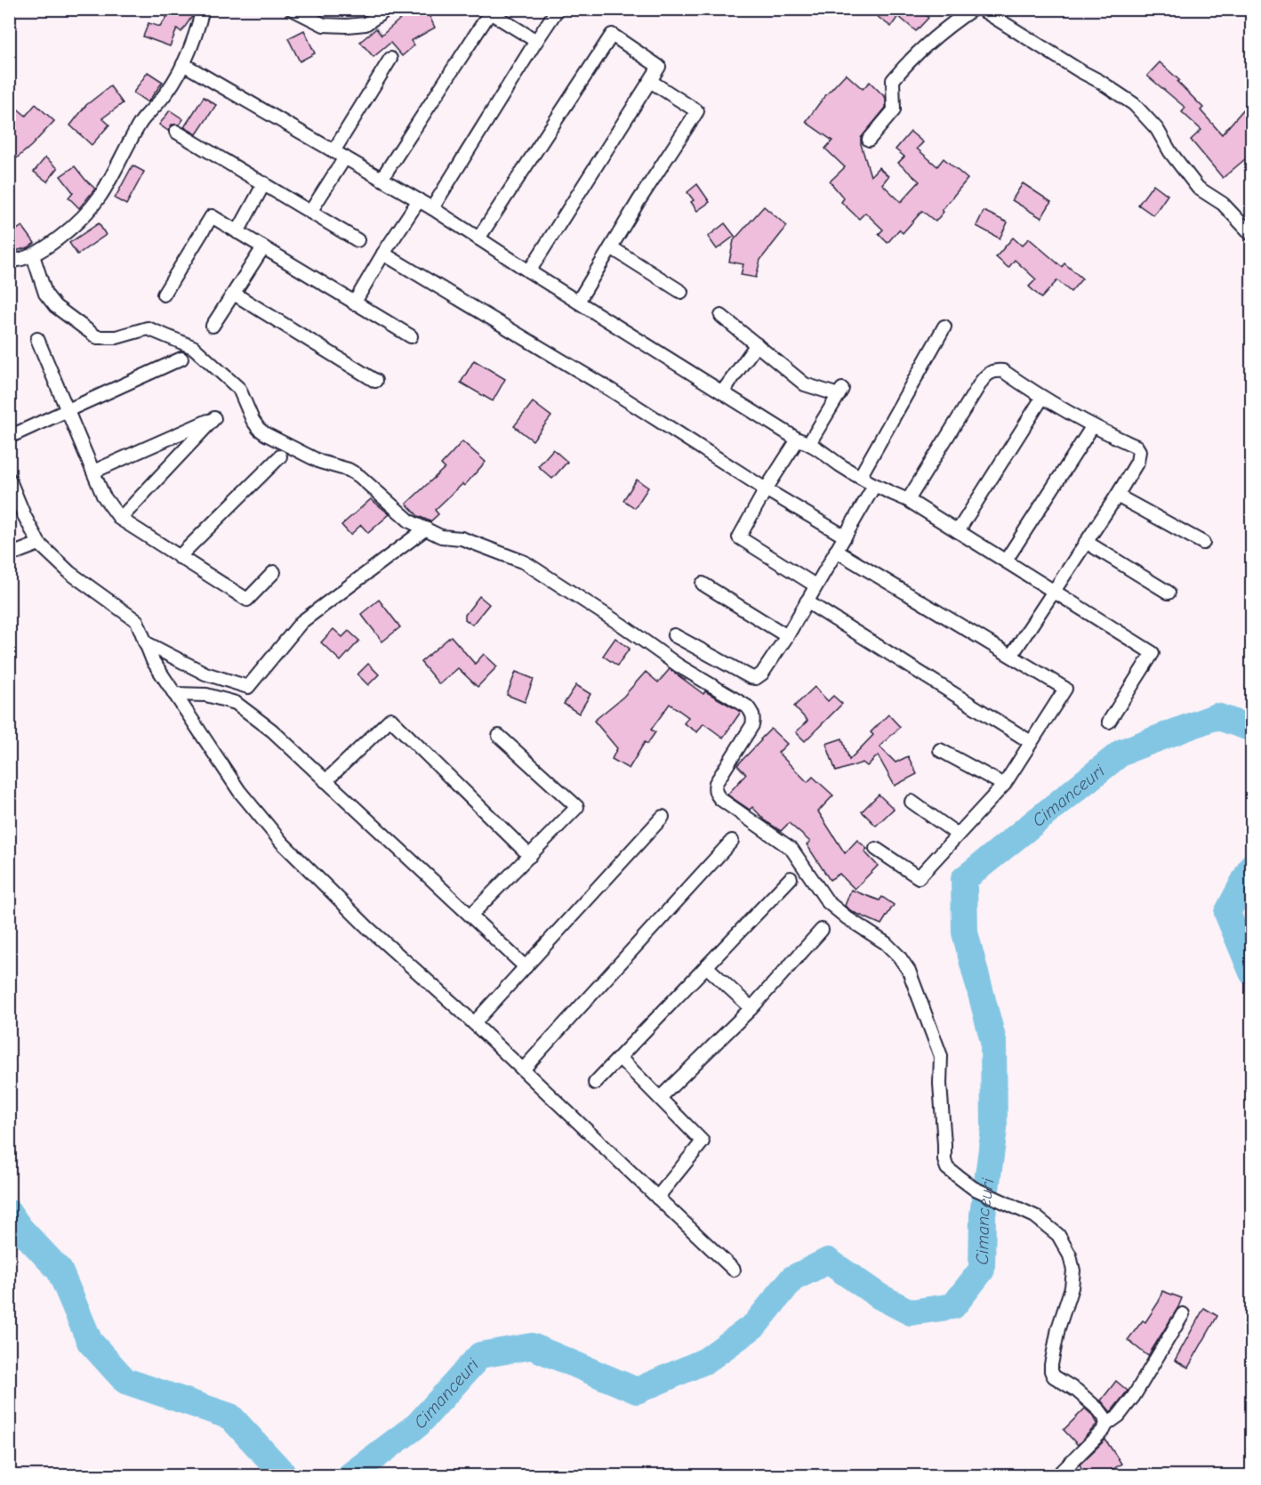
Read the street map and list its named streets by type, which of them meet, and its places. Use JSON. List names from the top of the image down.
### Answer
{
  "water": ["Cimanceuri"]
}
